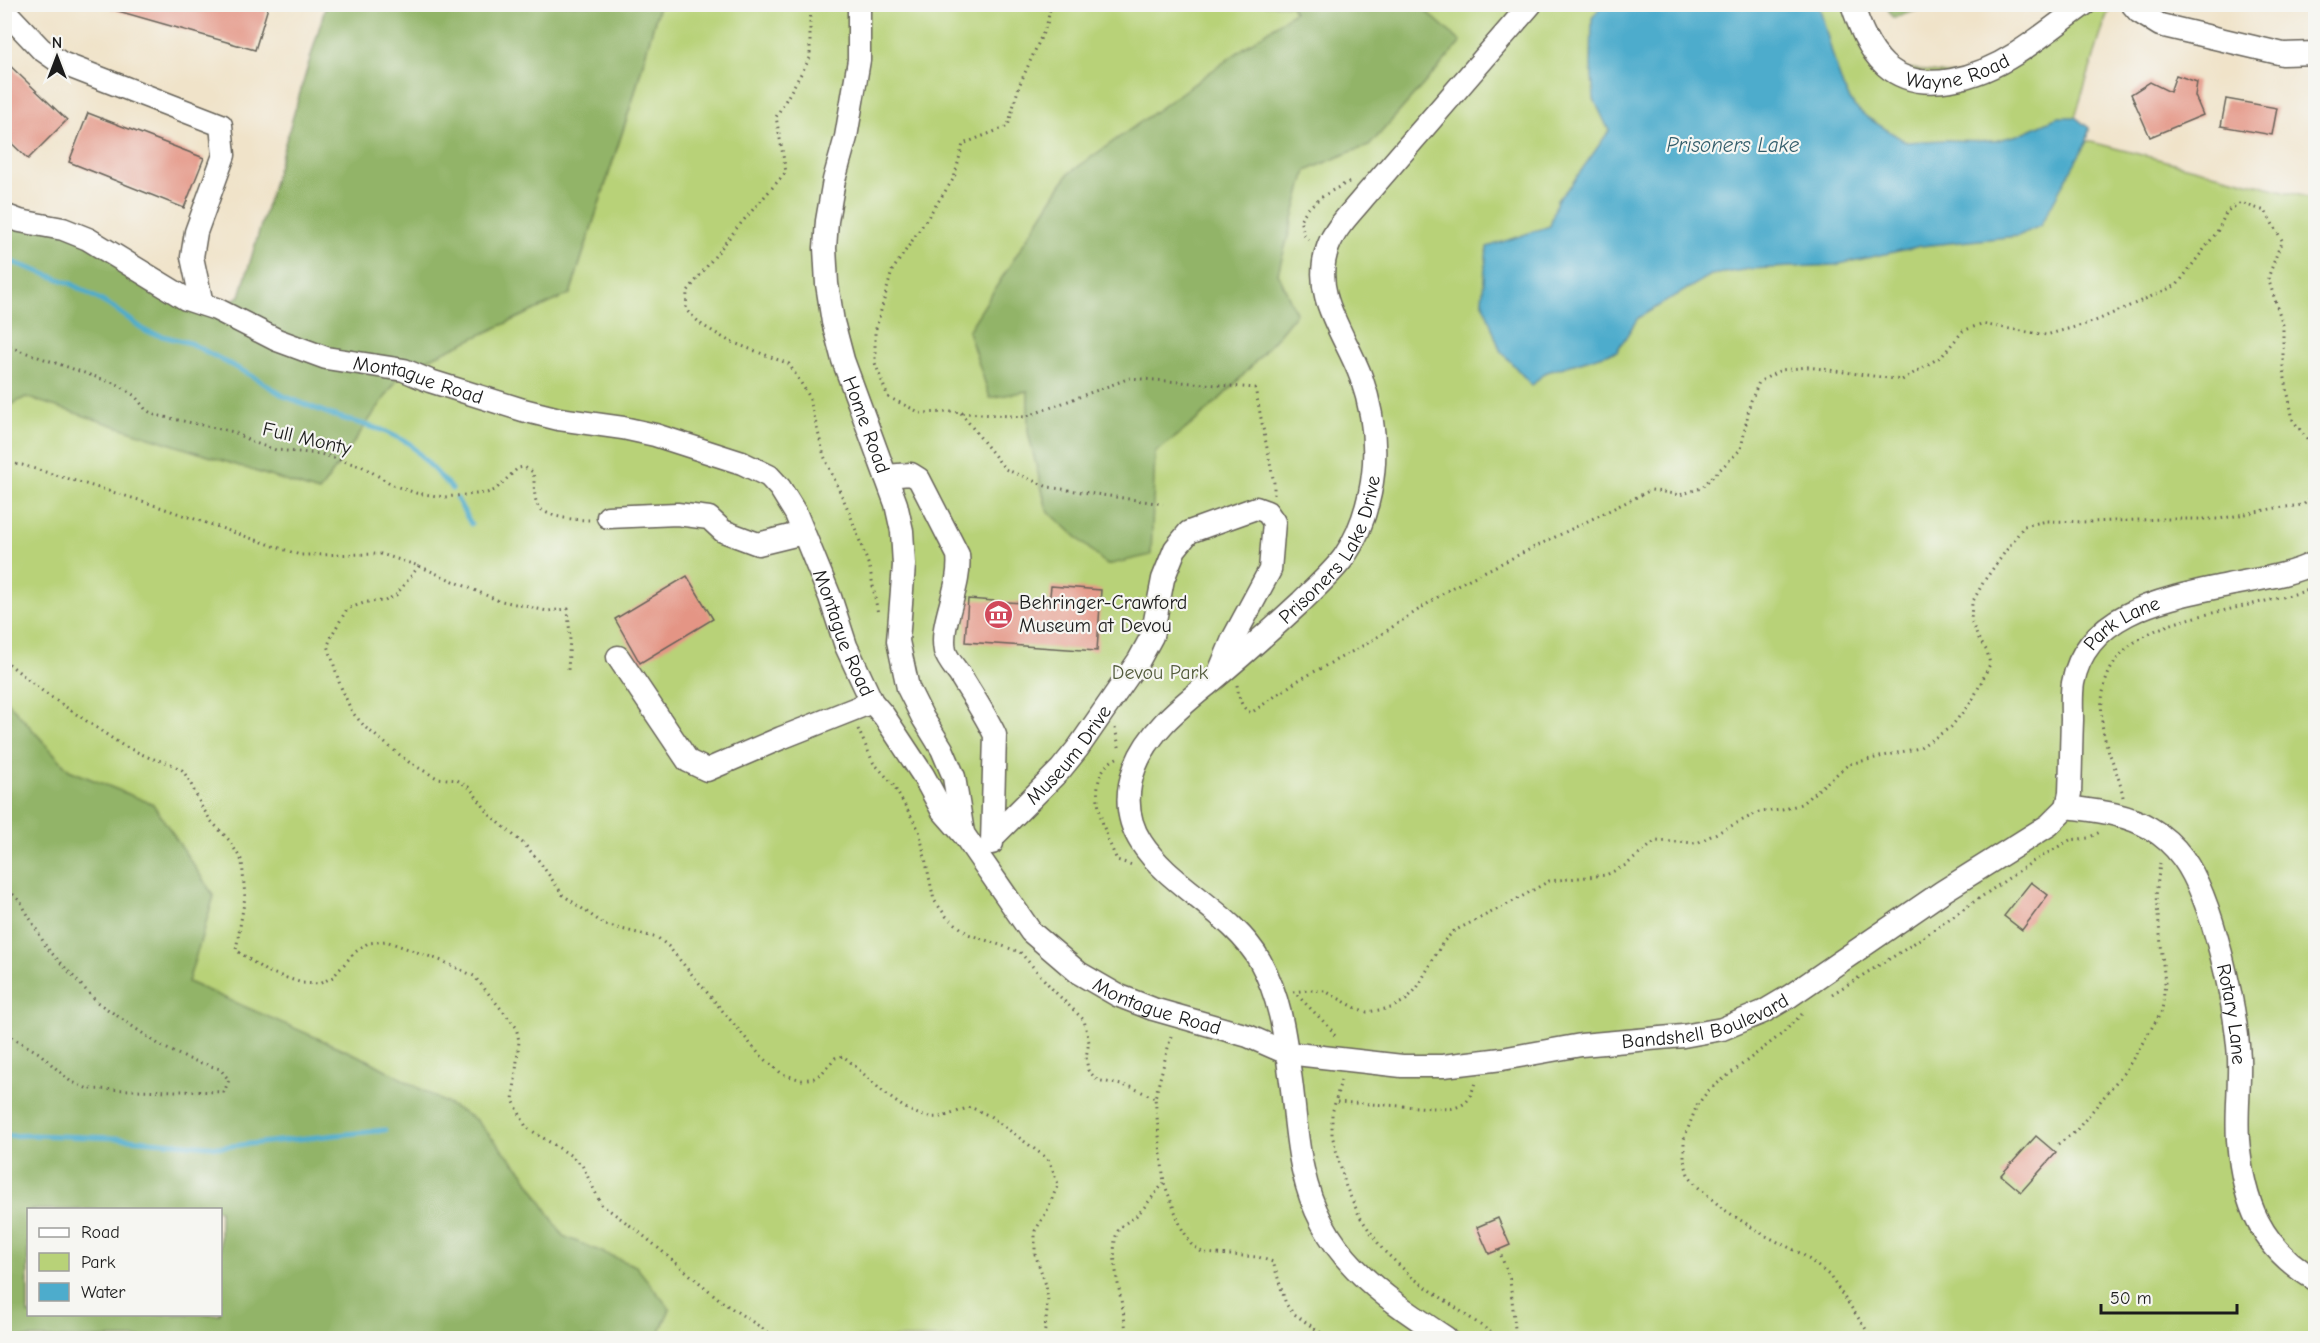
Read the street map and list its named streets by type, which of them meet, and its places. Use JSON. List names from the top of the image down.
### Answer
{
  "streets": {
    "street": [
      "Wayne Road",
      "Montague Road",
      "Home Road",
      "Prisoners Lake Drive",
      "Park Lane",
      "Museum Drive",
      "Rotary Lane",
      "Bandshell Boulevard"
    ],
    "path": ["Full Monty"]
  },
  "crossings": [
    ["Montague Road", "Home Road"],
    ["Montague Road", "Prisoners Lake Drive"],
    ["Montague Road", "Bandshell Boulevard"],
    ["Prisoners Lake Drive", "Bandshell Boulevard"],
    ["Park Lane", "Rotary Lane"],
    ["Park Lane", "Bandshell Boulevard"],
    ["Rotary Lane", "Bandshell Boulevard"]
  ],
  "water": ["Prisoners Lake"],
  "parks": ["Devou Park"],
  "places": {
    "museum": ["Behringer-Crawford Museum at Devou"]
  },
  "legend": ["Road", "Park", "Water"],
  "scale_bar": "50 m",
  "north": "top"
}
